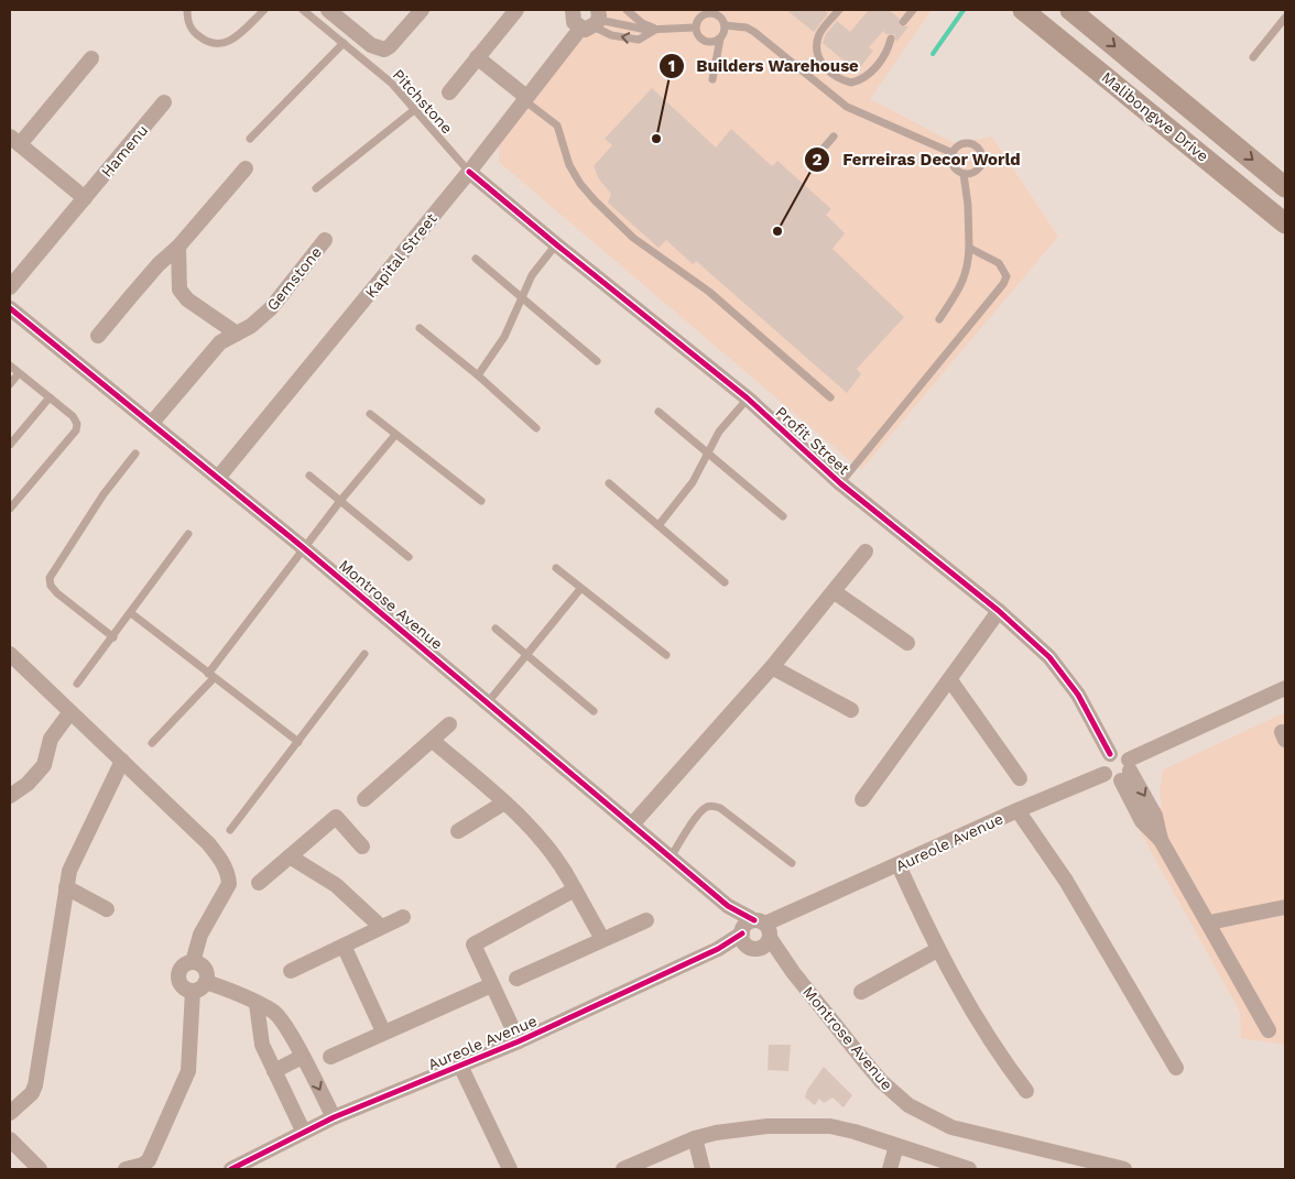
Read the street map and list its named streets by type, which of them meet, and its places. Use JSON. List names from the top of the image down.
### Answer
{
  "streets": {
    "main road": ["Malibongwe Drive"],
    "street": [
      "Hamenu",
      "Kapital Street",
      "Gemstone",
      "Profit Street",
      "Montrose Avenue",
      "Aureole Avenue"
    ],
    "lane": ["Pitchstone"]
  },
  "crossings": [
    ["Pitchstone", "Kapital Street"],
    ["Pitchstone", "Profit Street"],
    ["Kapital Street", "Profit Street"],
    ["Kapital Street", "Montrose Avenue"],
    ["Gemstone", "Montrose Avenue"],
    ["Profit Street", "Aureole Avenue"],
    ["Montrose Avenue", "Aureole Avenue"]
  ],
  "places": ["Builders Warehouse", "Ferreiras Decor World"]
}
